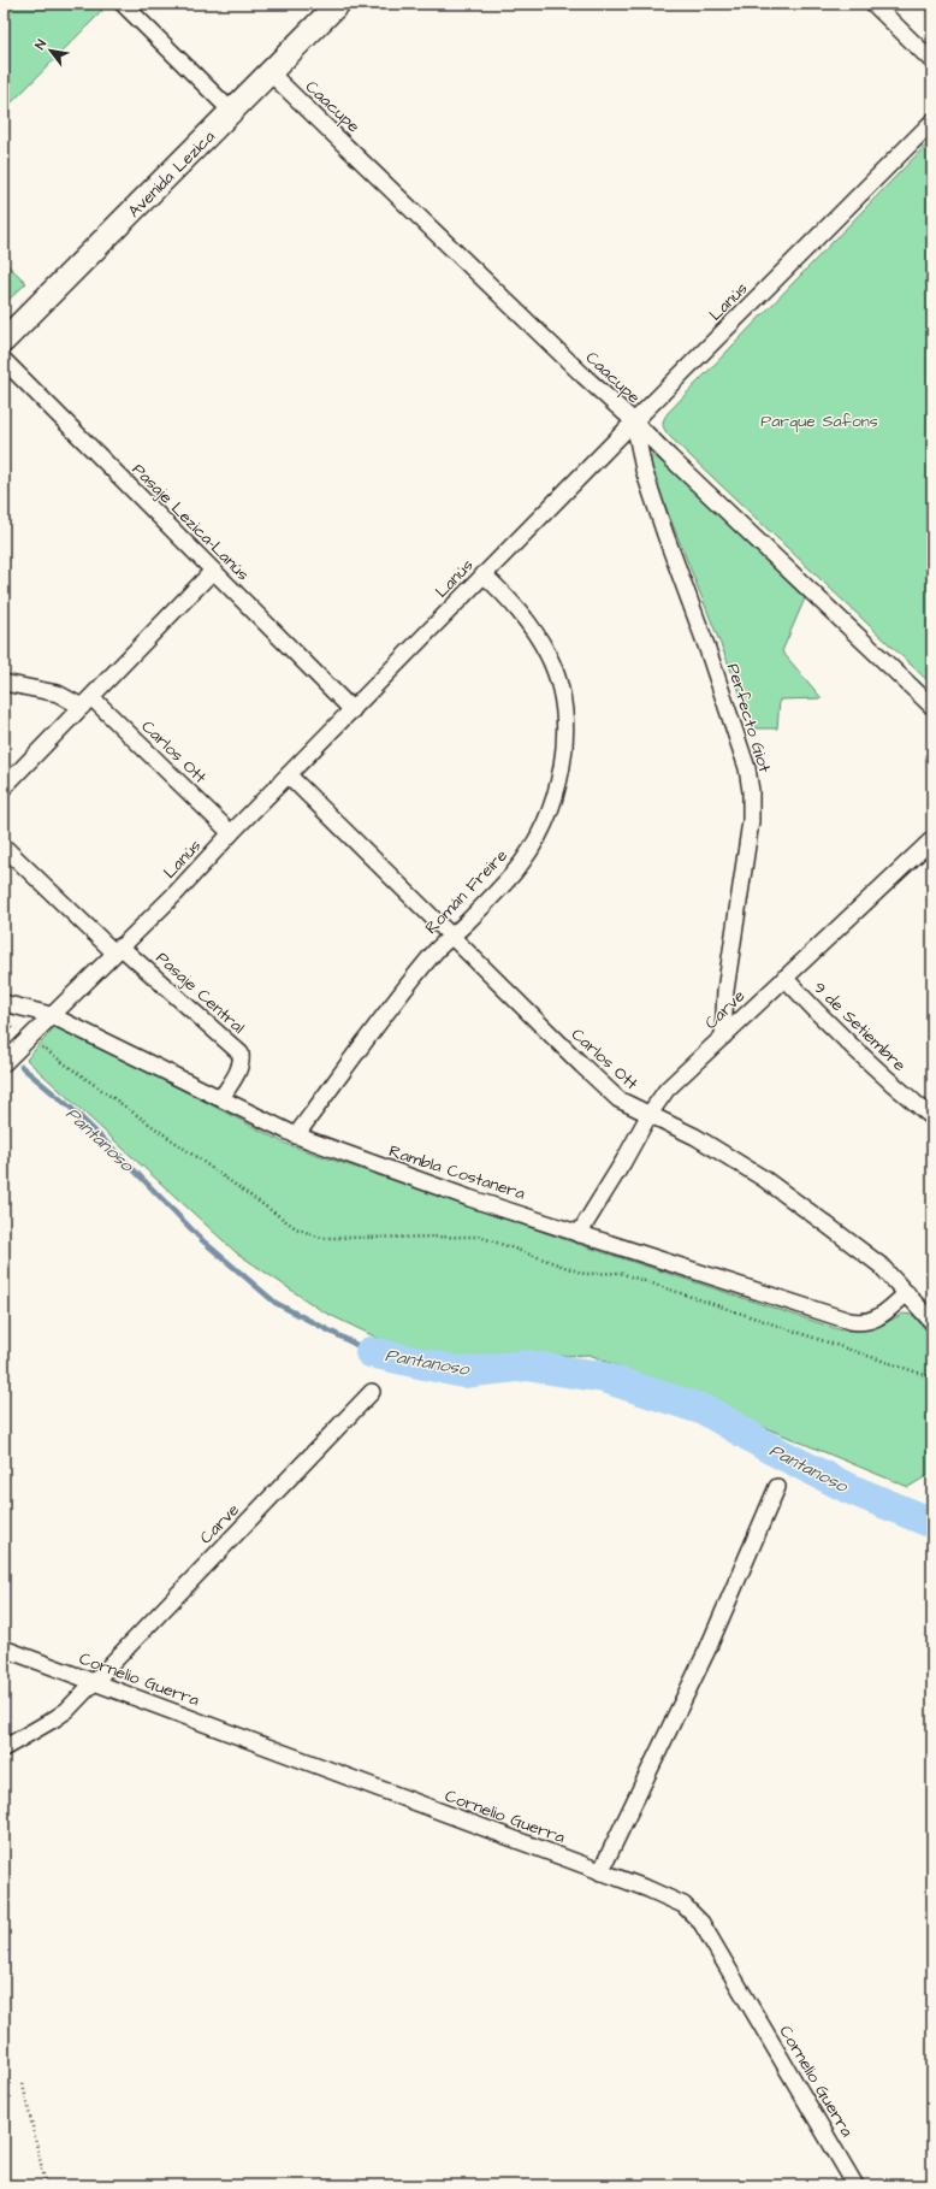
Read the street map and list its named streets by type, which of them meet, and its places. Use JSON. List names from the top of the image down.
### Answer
{
  "streets": {
    "street": [
      "Caacupe",
      "Avenida Lezica",
      "Lanús",
      "Pasaje Lezica-Lanús",
      "Perfecto Giot",
      "Carlos Ott",
      "Román Freire",
      "Pasaje Central",
      "Carve",
      "9 de Setiembre",
      "Rambla Costanera",
      "Cornelio Guerra"
    ]
  },
  "crossings": [
    ["Caacupe", "Avenida Lezica"],
    ["Caacupe", "Lanús"],
    ["Caacupe", "Perfecto Giot"],
    ["Lanús", "Pasaje Lezica-Lanús"],
    ["Lanús", "Perfecto Giot"],
    ["Lanús", "Carlos Ott"],
    ["Lanús", "Román Freire"],
    ["Lanús", "Pasaje Central"],
    ["Lanús", "Rambla Costanera"],
    ["Perfecto Giot", "Carve"],
    ["Carlos Ott", "Román Freire"],
    ["Carlos Ott", "Carve"],
    ["Carlos Ott", "Rambla Costanera"],
    ["Román Freire", "Rambla Costanera"],
    ["Pasaje Central", "Rambla Costanera"],
    ["Carve", "9 de Setiembre"],
    ["Carve", "Rambla Costanera"],
    ["Carve", "Cornelio Guerra"]
  ],
  "water": ["Pantanoso"],
  "parks": ["Parque Safons"],
  "north": "top left"
}
